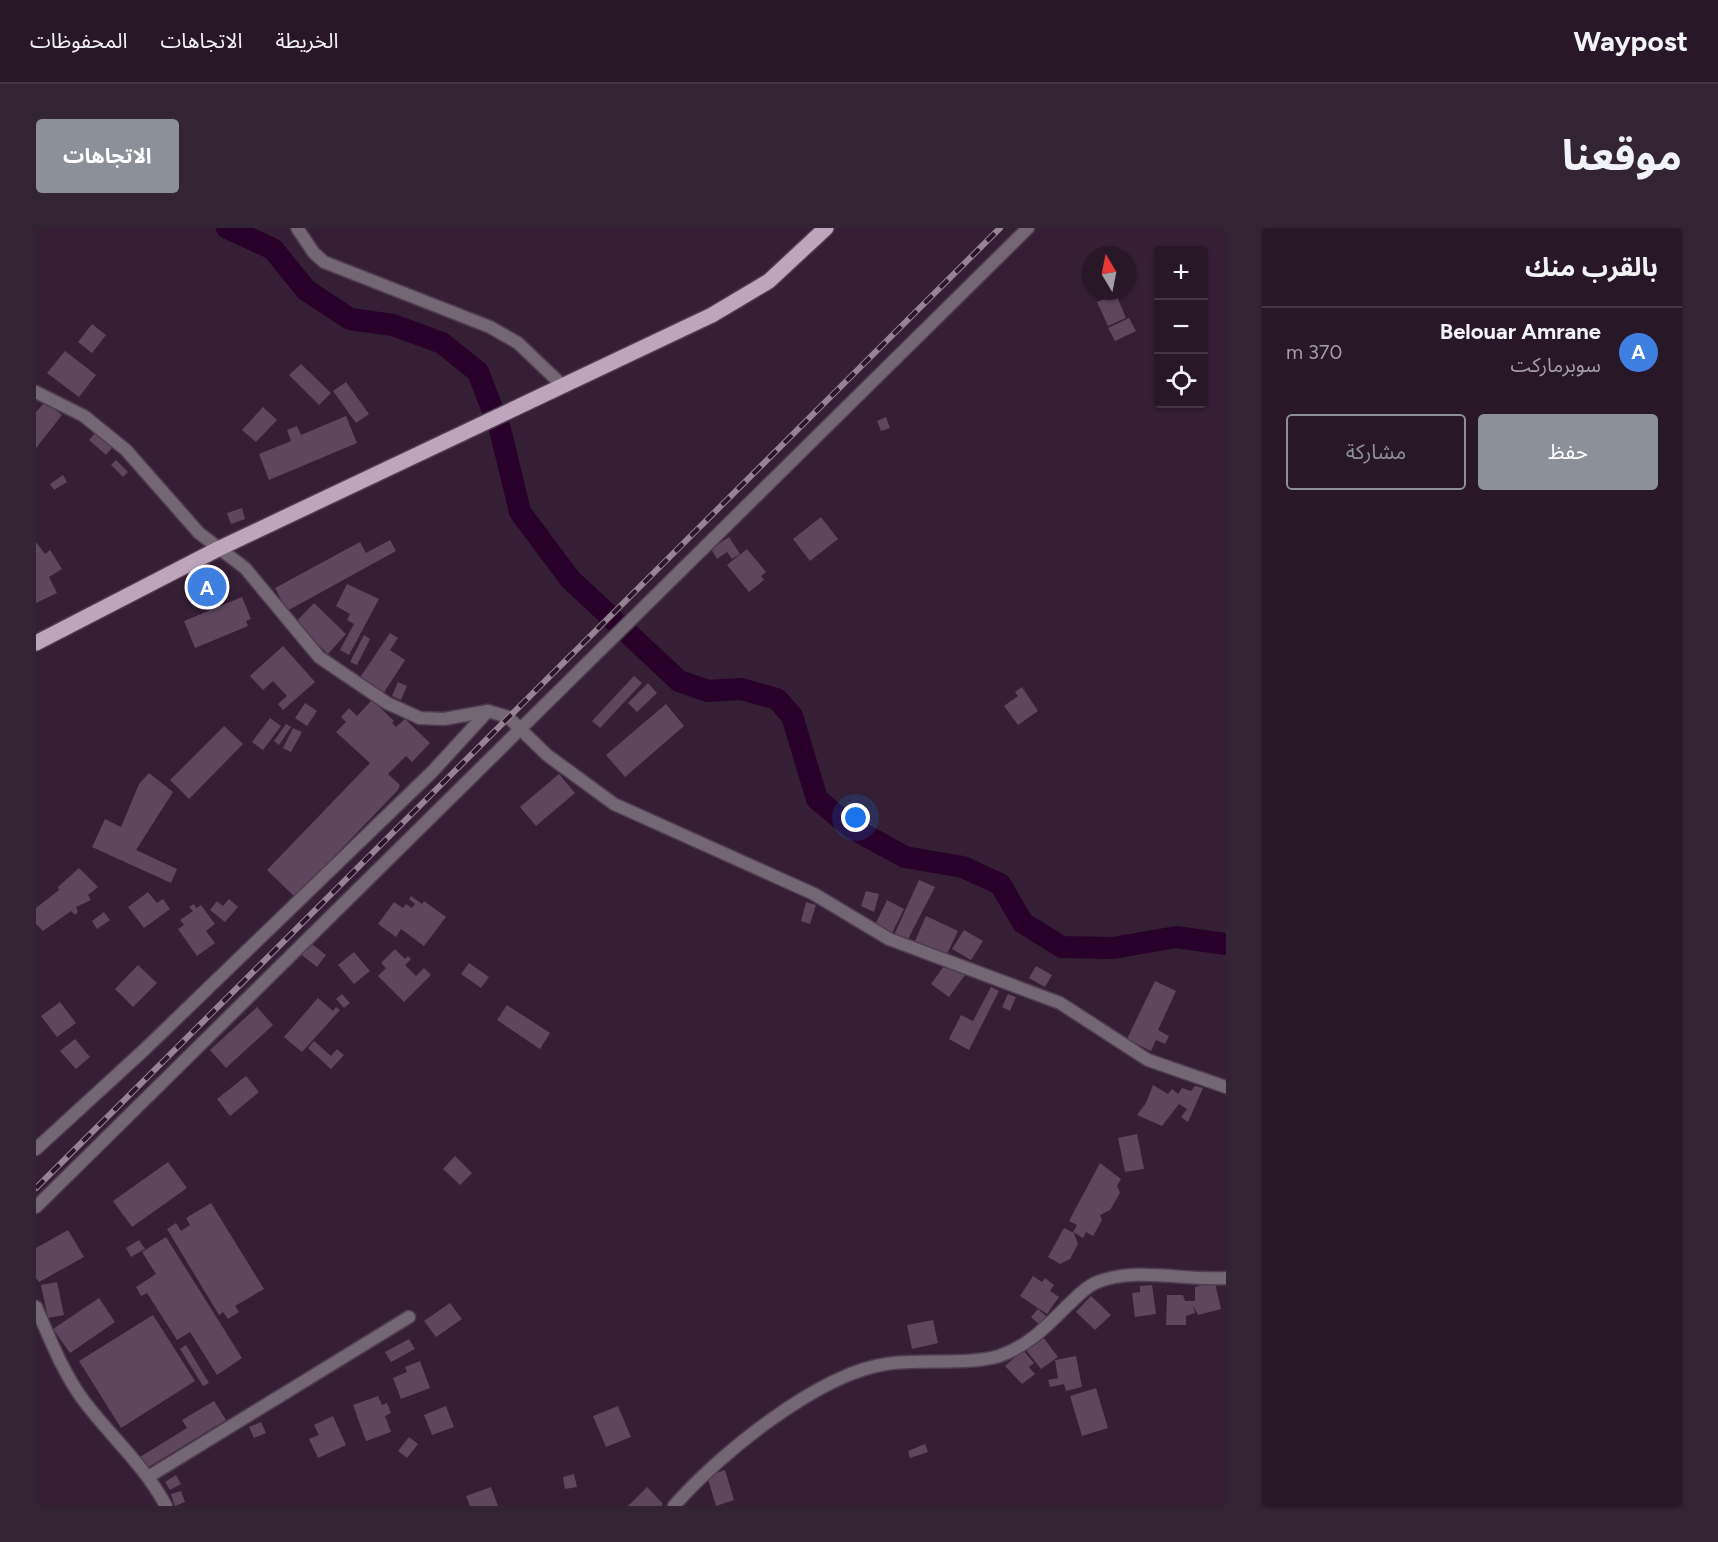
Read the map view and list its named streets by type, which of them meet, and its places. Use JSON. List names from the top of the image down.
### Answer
{
  "north": "top",
  "page": {
    "header": "Waypost",
    "nav": ["الخريطة", "الاتجاهات", "المحفوظات"],
    "title": "موقعنا",
    "buttons": [
      "الاتجاهات",
      ["حفظ", "مشاركة"]
    ],
    "heading": "بالقرب منك",
    "map_buttons": ["+", "−"],
    "list": [
      {
        "mark": "A",
        "name": "Belouar Amrane",
        "note": "سوبرماركت",
        "value": "370 m"
      }
    ],
    "pins": "A"
  }
}
